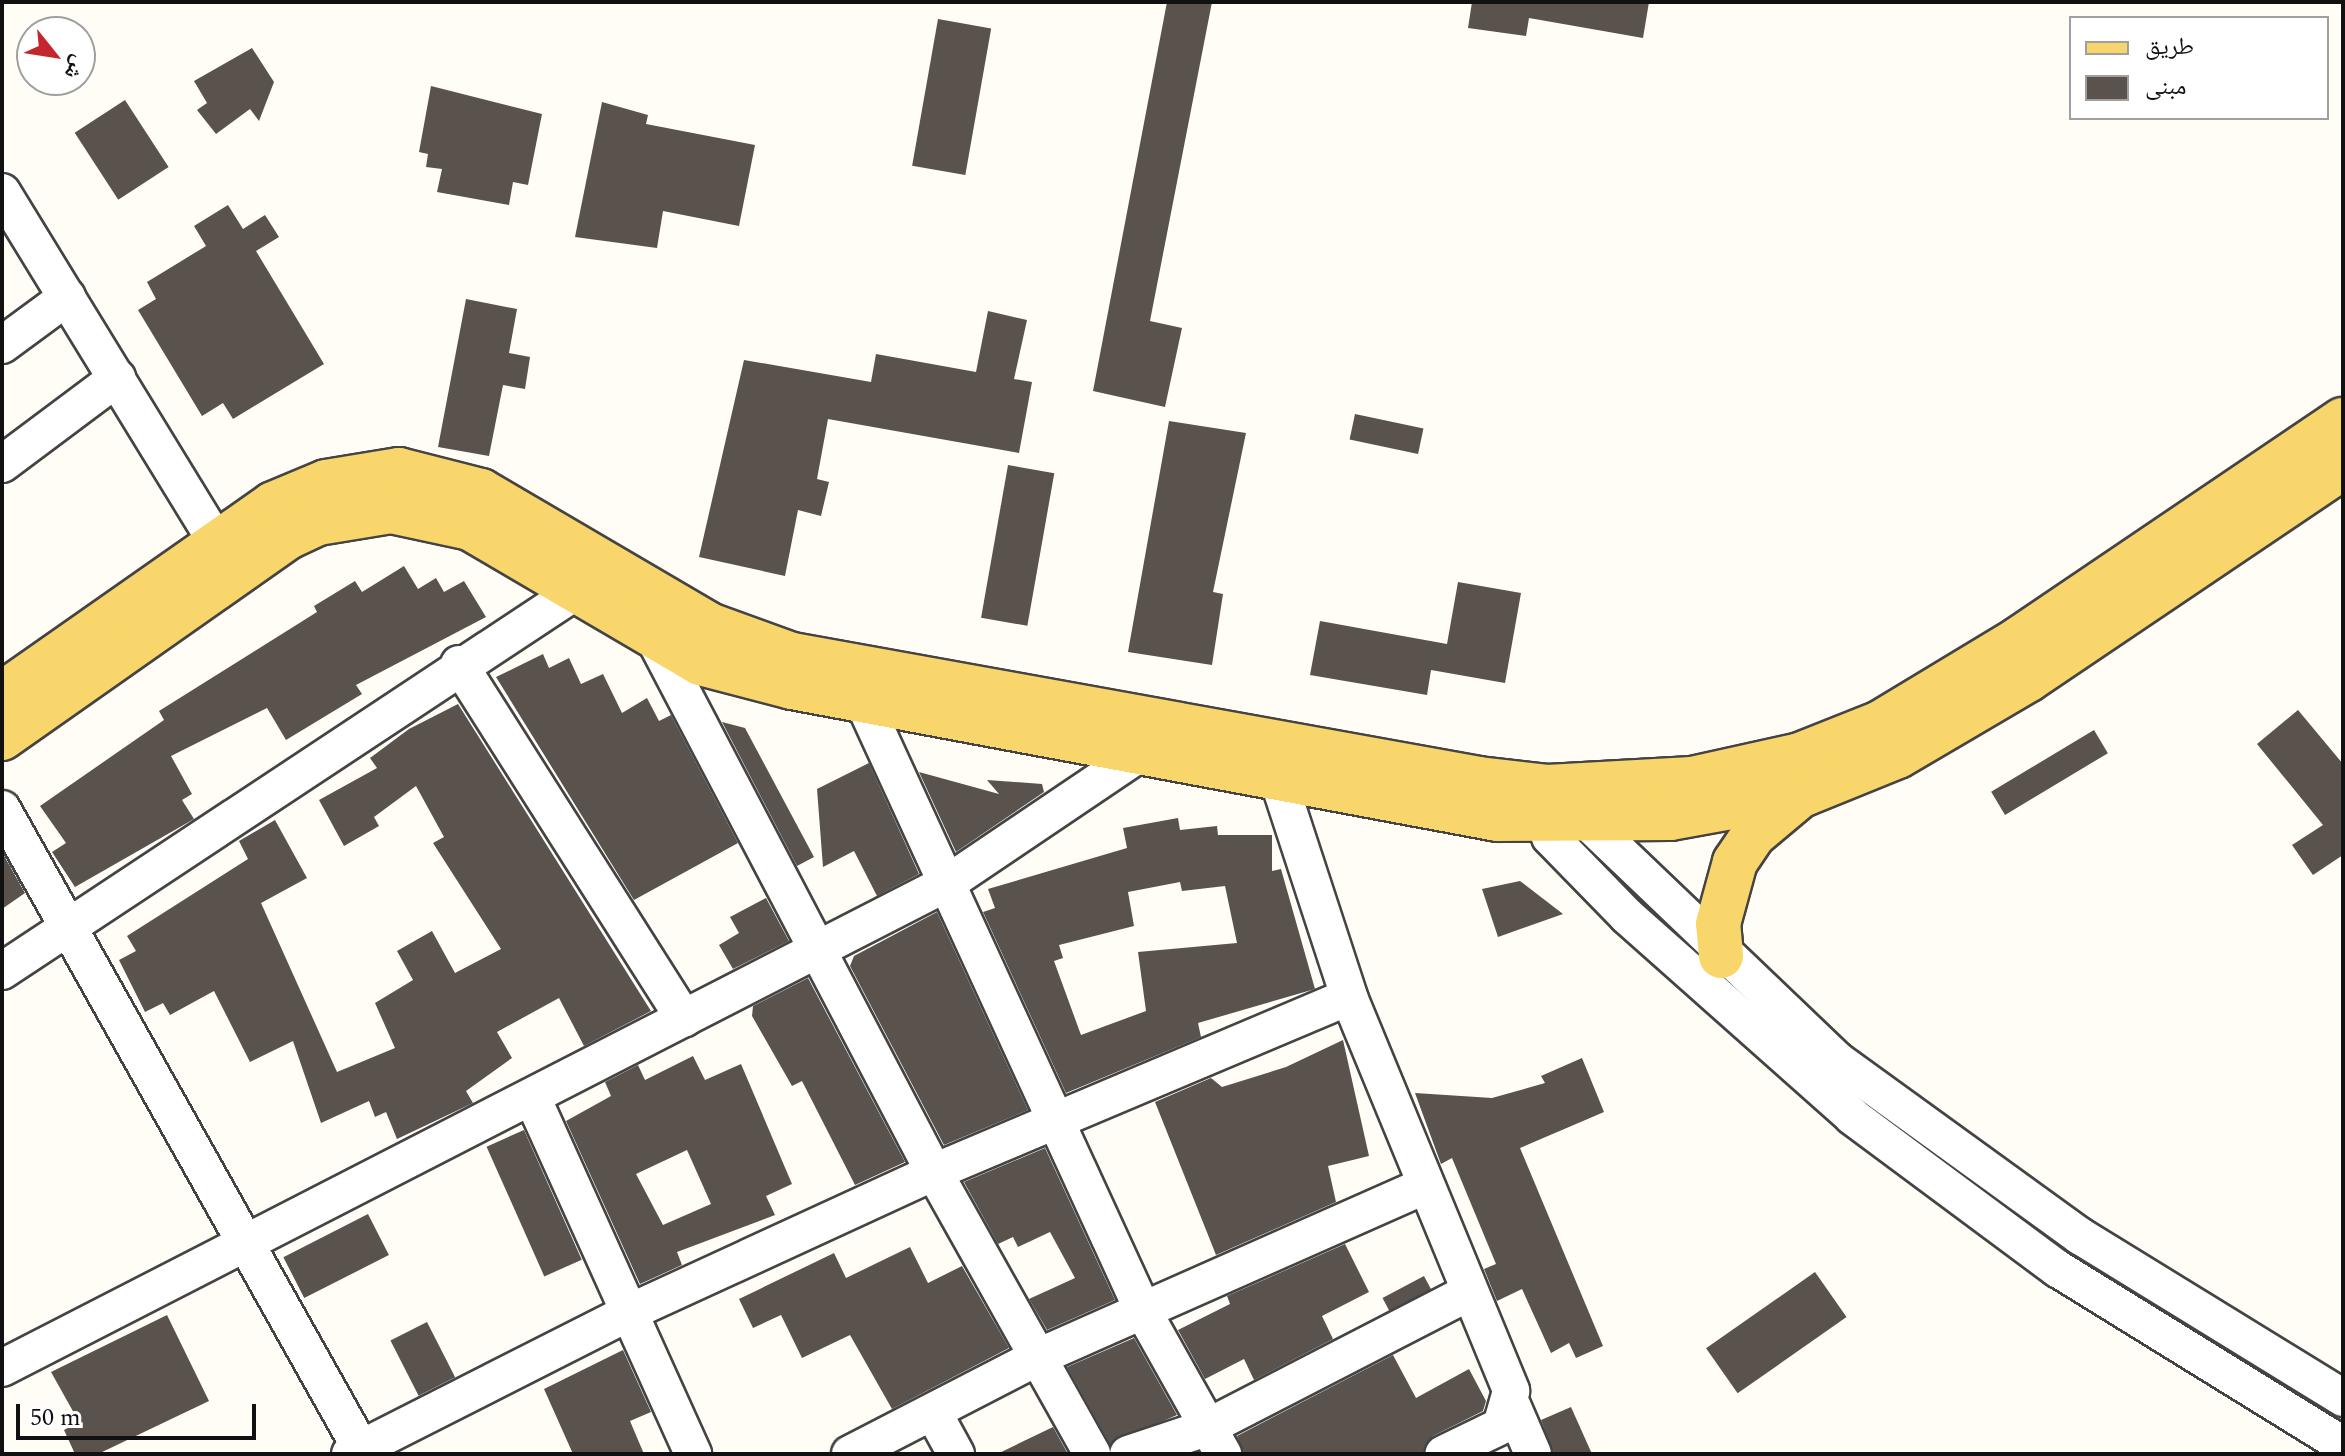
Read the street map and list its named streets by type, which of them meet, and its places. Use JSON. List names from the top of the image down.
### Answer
{
  "legend": ["طريق", "مبنى"],
  "scale_bar": "50 m",
  "north": "bottom right"
}
